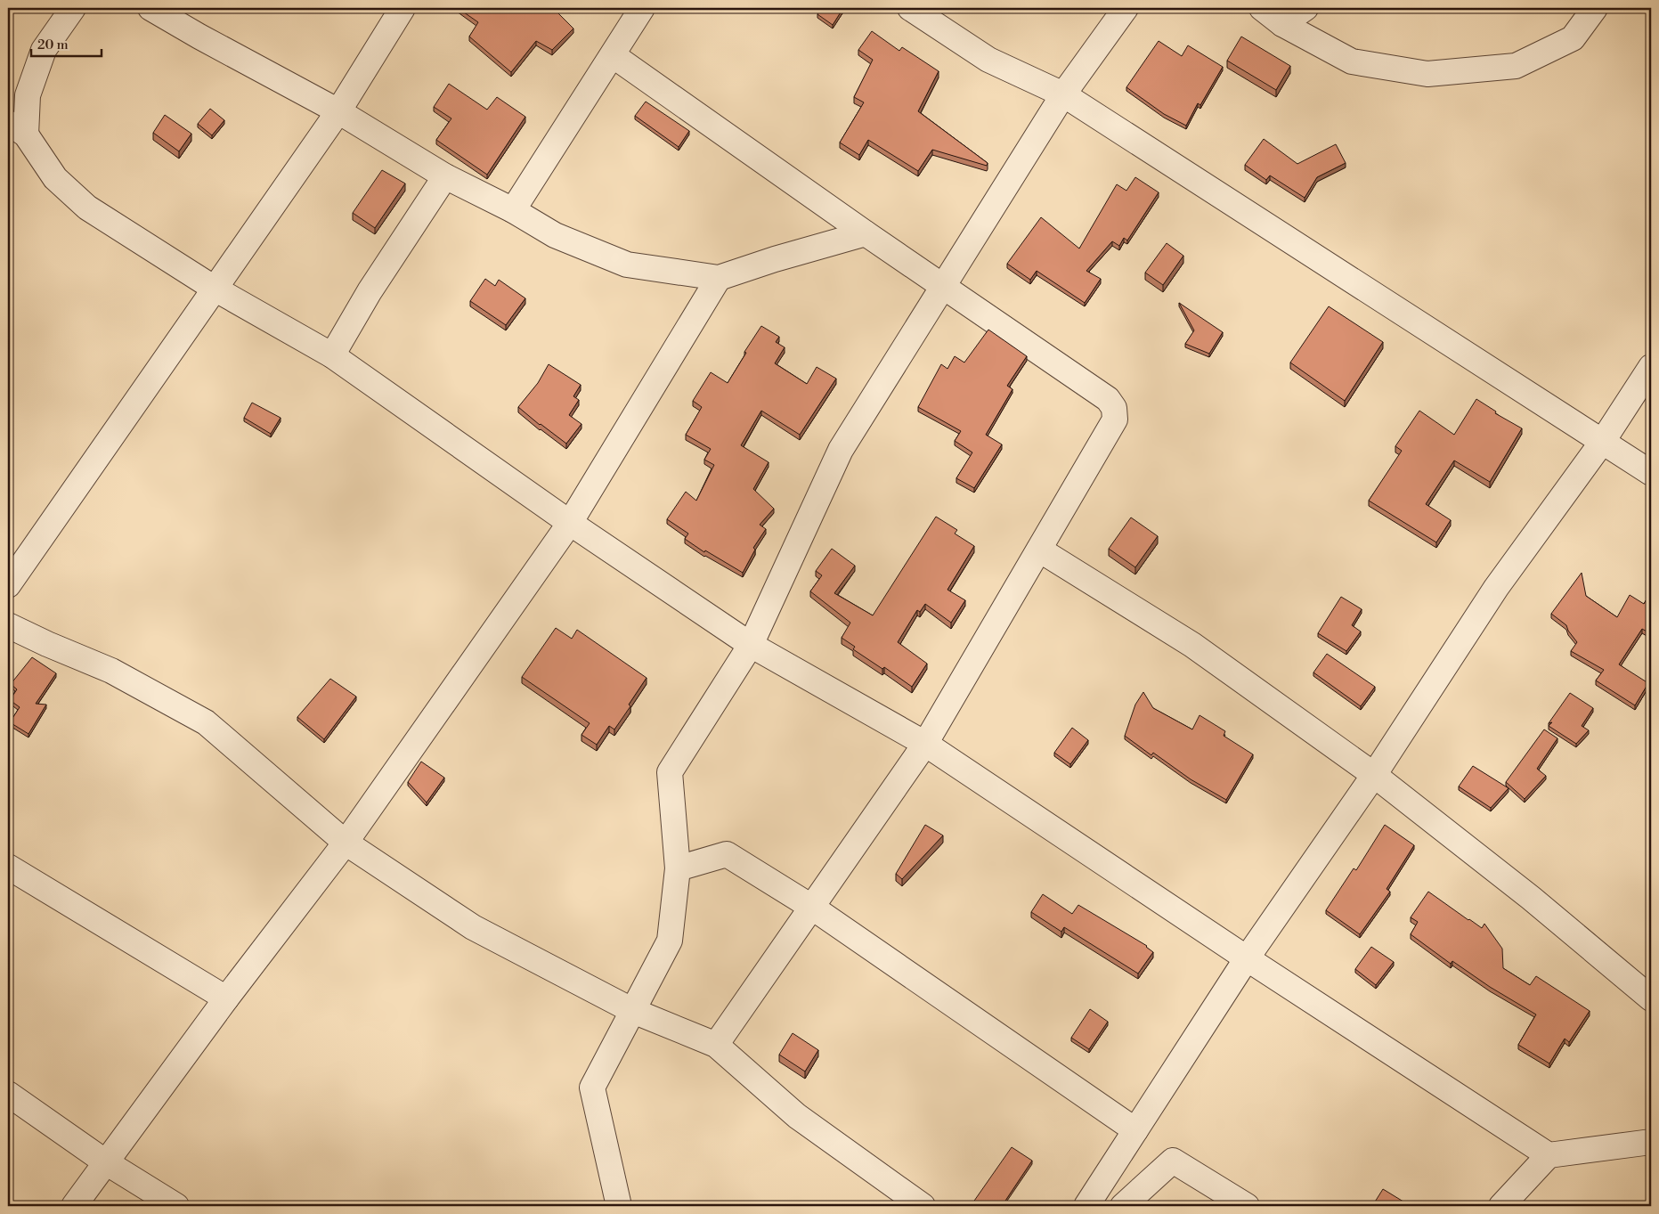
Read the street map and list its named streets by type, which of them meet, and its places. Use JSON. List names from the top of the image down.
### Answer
{
  "scale_bar": "20 m"
}
